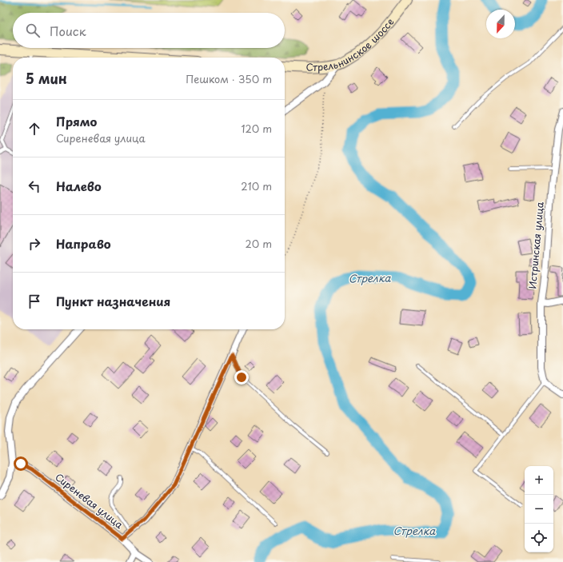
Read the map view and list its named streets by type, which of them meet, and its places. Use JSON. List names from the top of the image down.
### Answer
{
  "streets": {
    "main road": ["Стрельнинское шоссе"],
    "street": ["Истринская улица", "Сиреневая улица"]
  },
  "water": ["Стрелка"],
  "north": "bottom",
  "page": {
    "search": "Поиск",
    "heading": ["5 мин", "Пешком · 350 m"],
    "list": [
      ["Прямо", "Сиреневая улица", "120 m"],
      ["Налево", "210 m"],
      ["Направо", "20 m"],
      "Пункт назначения"
    ],
    "map_buttons": ["+", "−"]
  }
}
